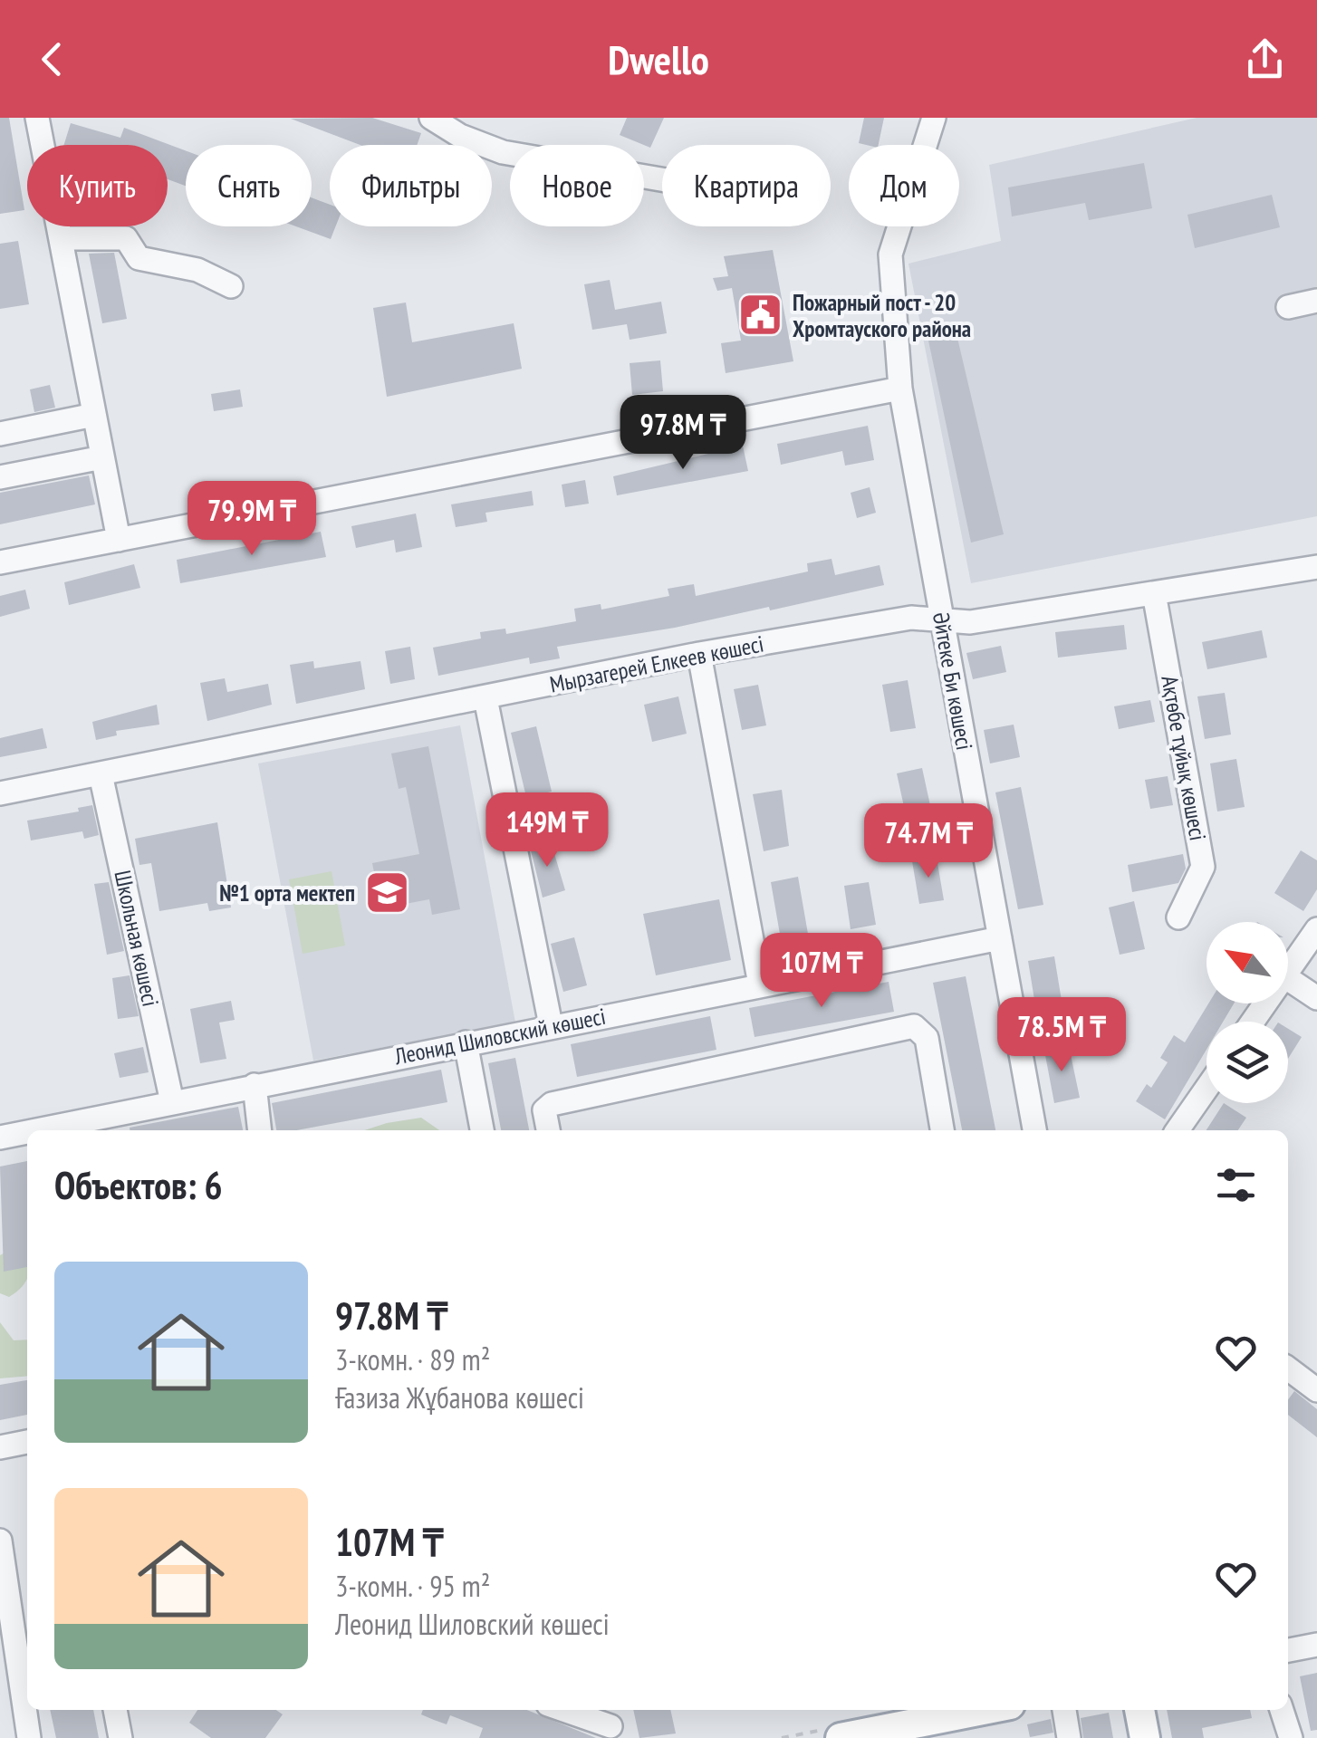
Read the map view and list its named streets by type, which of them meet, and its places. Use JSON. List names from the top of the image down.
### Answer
{
  "streets": {
    "street": [
      "Мырзагерей Елкеев көшесі",
      "Әйтеке Би көшесі",
      "Ақтөбе тұйық көшесі",
      "Школьная көшесі",
      "Леонид Шиловский көшесі"
    ]
  },
  "crossings": [
    ["Мырзагерей Елкеев көшесі", "Әйтеке Би көшесі"],
    ["Мырзагерей Елкеев көшесі", "Ақтөбе тұйық көшесі"],
    ["Мырзагерей Елкеев көшесі", "Школьная көшесі"],
    ["Әйтеке Би көшесі", "Леонид Шиловский көшесі"],
    ["Школьная көшесі", "Леонид Шиловский көшесі"]
  ],
  "places": {
    "public building": ["Пожарный пост - 20 Хромтауского района"],
    "school or university": ["№1 орта мектеп"]
  },
  "north": "top left",
  "page": {
    "header": "Dwello",
    "chip": [
      "Купить",
      "Снять",
      "Фильтры",
      "Новое",
      "Квартира",
      "Дом"
    ],
    "price": [
      "97.8M ₸",
      "79.9M ₸",
      "149M ₸",
      "74.7M ₸",
      "107M ₸",
      "78.5M ₸"
    ],
    "heading": "Объектов: 6",
    "list": [
      {
        "name": "97.8M ₸",
        "note": "3-комн. · 89 m² · Ғазиза Жұбанова көшесі"
      },
      {
        "name": "107M ₸",
        "note": "3-комн. · 95 m² · Леонид Шиловский көшесі"
      }
    ]
  }
}
